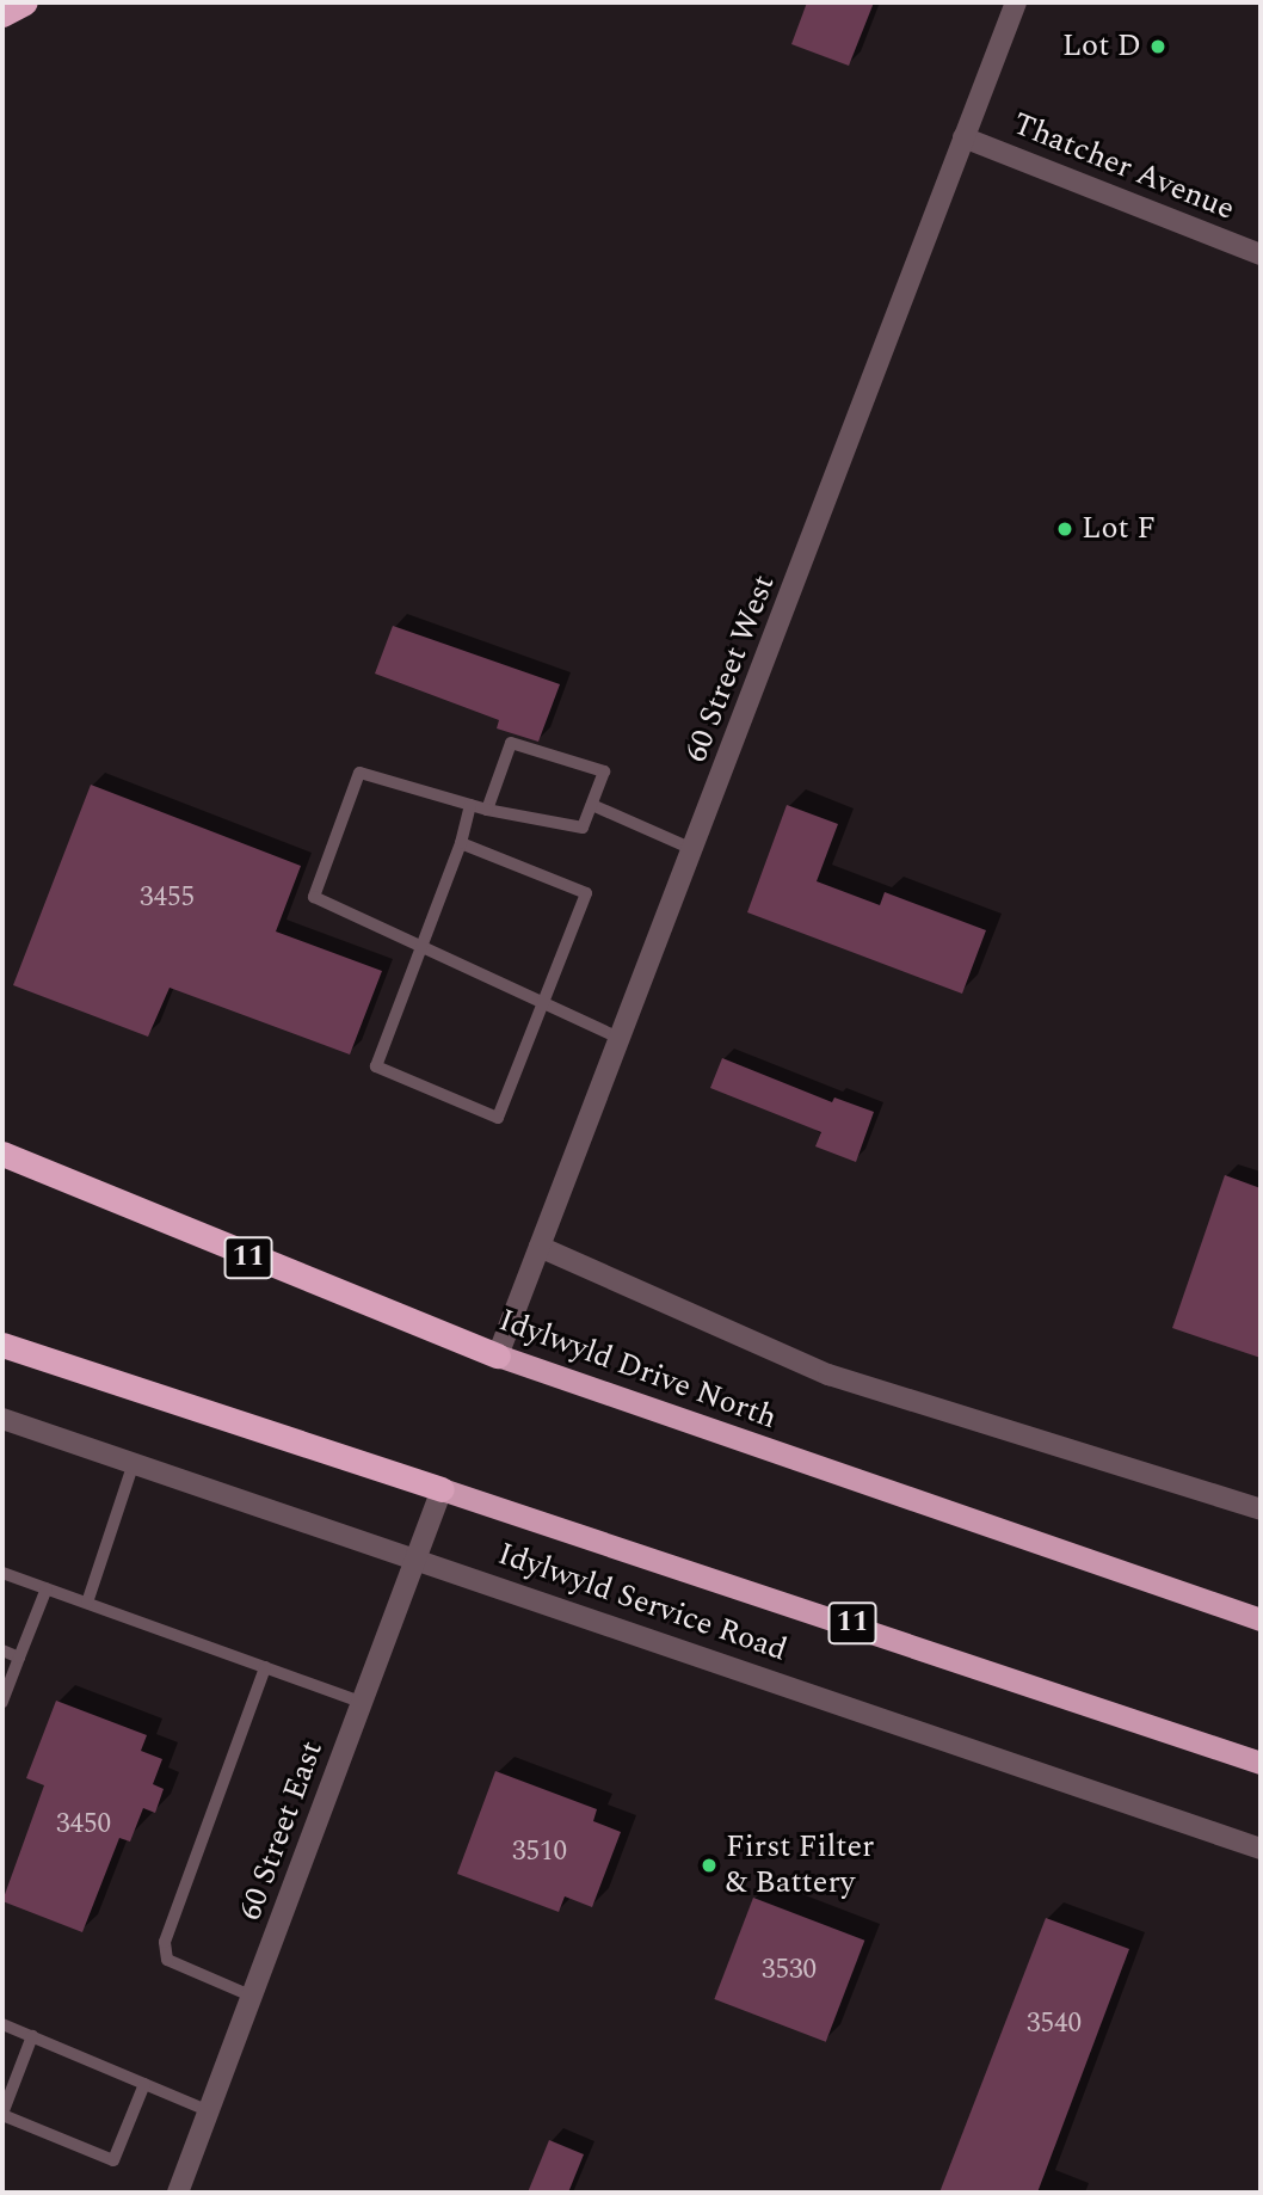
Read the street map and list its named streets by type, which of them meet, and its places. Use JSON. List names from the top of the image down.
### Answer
{
  "streets": {
    "highway": ["11", "Idylwyld Drive North"],
    "street": [
      "Thatcher Avenue",
      "60 Street West",
      "Idylwyld Service Road",
      "60 Street East"
    ]
  },
  "crossings": [
    ["Thatcher Avenue", "60 Street West"],
    ["60 Street West", "Idylwyld Drive North"],
    ["11", "60 Street East"],
    ["Idylwyld Service Road", "60 Street East"]
  ],
  "places": ["Lot D", "Lot F", "First Filter & Battery"],
  "house_numbers": [
    "3455",
    "3450",
    "3510",
    "3530",
    "3540"
  ]
}
